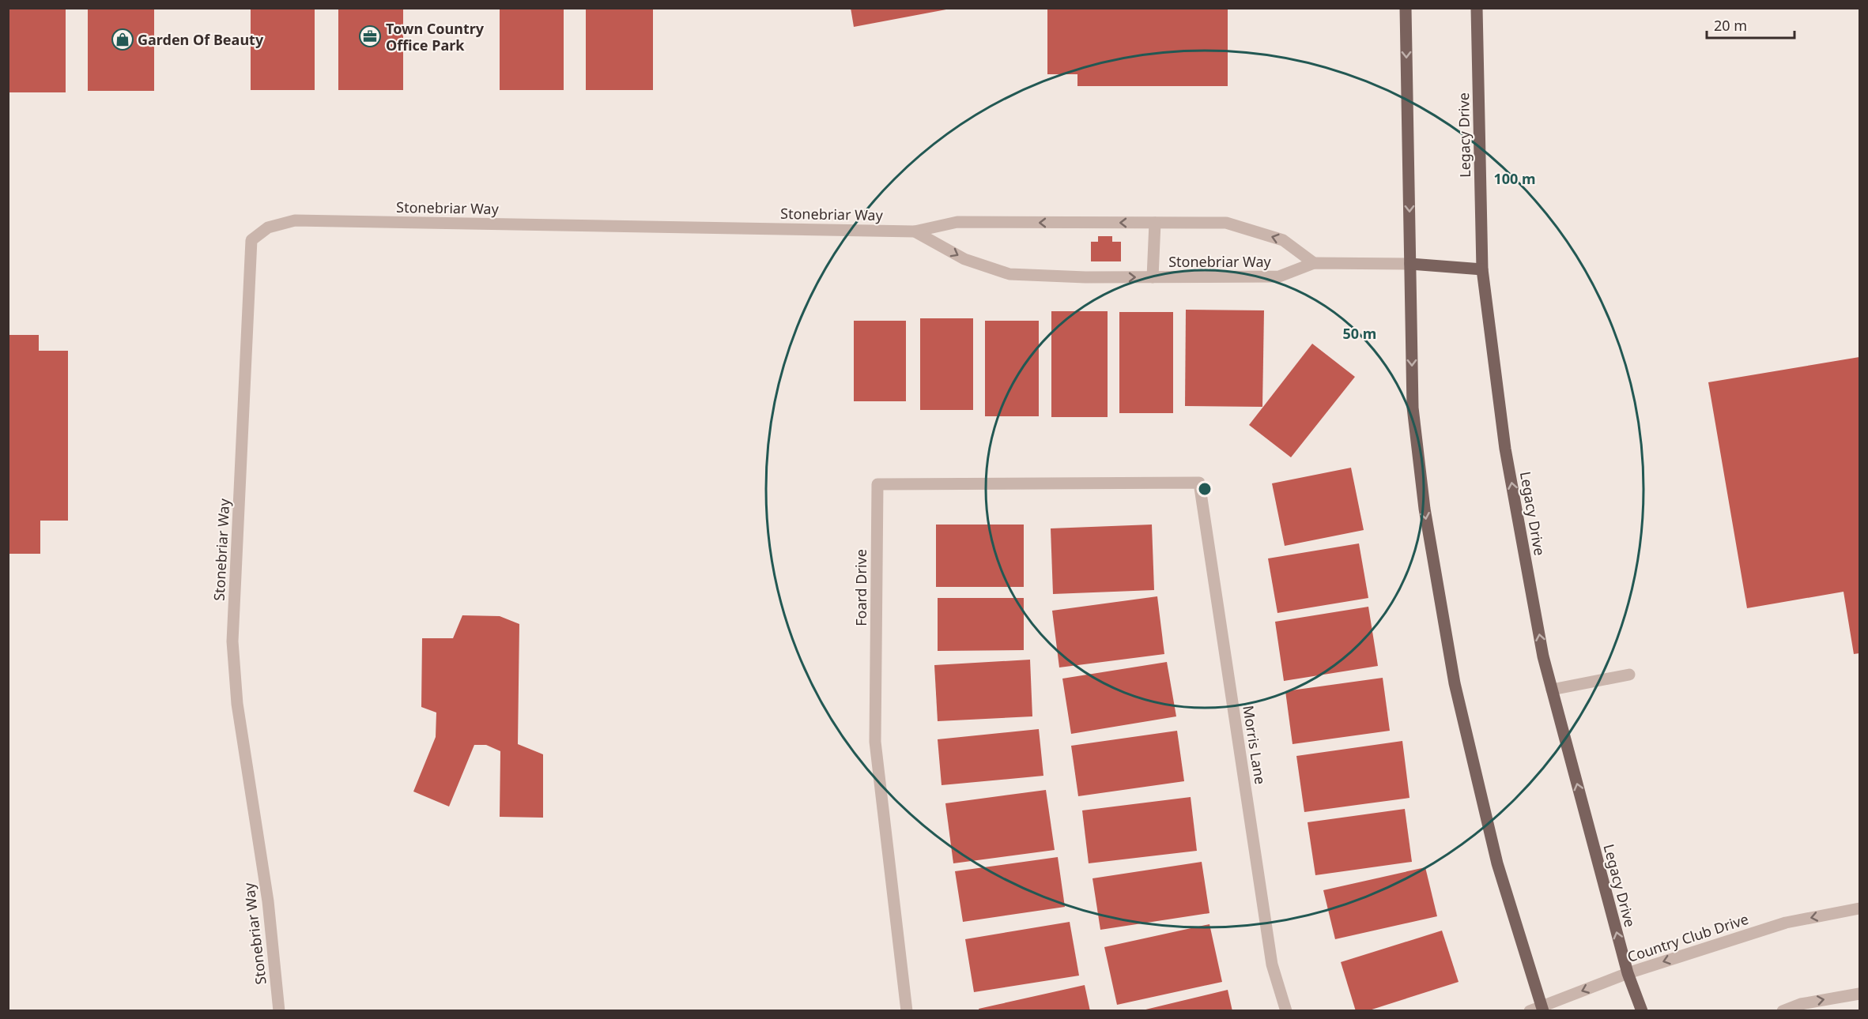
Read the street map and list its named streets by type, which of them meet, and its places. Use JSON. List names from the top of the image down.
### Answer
{
  "streets": {
    "main road": ["Legacy Drive"],
    "street": [
      "Stonebriar Way",
      "Foard Drive",
      "Morris Lane",
      "Country Club Drive"
    ]
  },
  "crossings": [
    ["Legacy Drive", "Country Club Drive"],
    ["Foard Drive", "Morris Lane"]
  ],
  "one_way": ["Country Club Drive"],
  "places": {
    "office": ["Town Country Office Park"],
    "shop": ["Garden Of Beauty"]
  },
  "scale_bar": "20 m",
  "rings": ["100 m", "50 m"]
}
